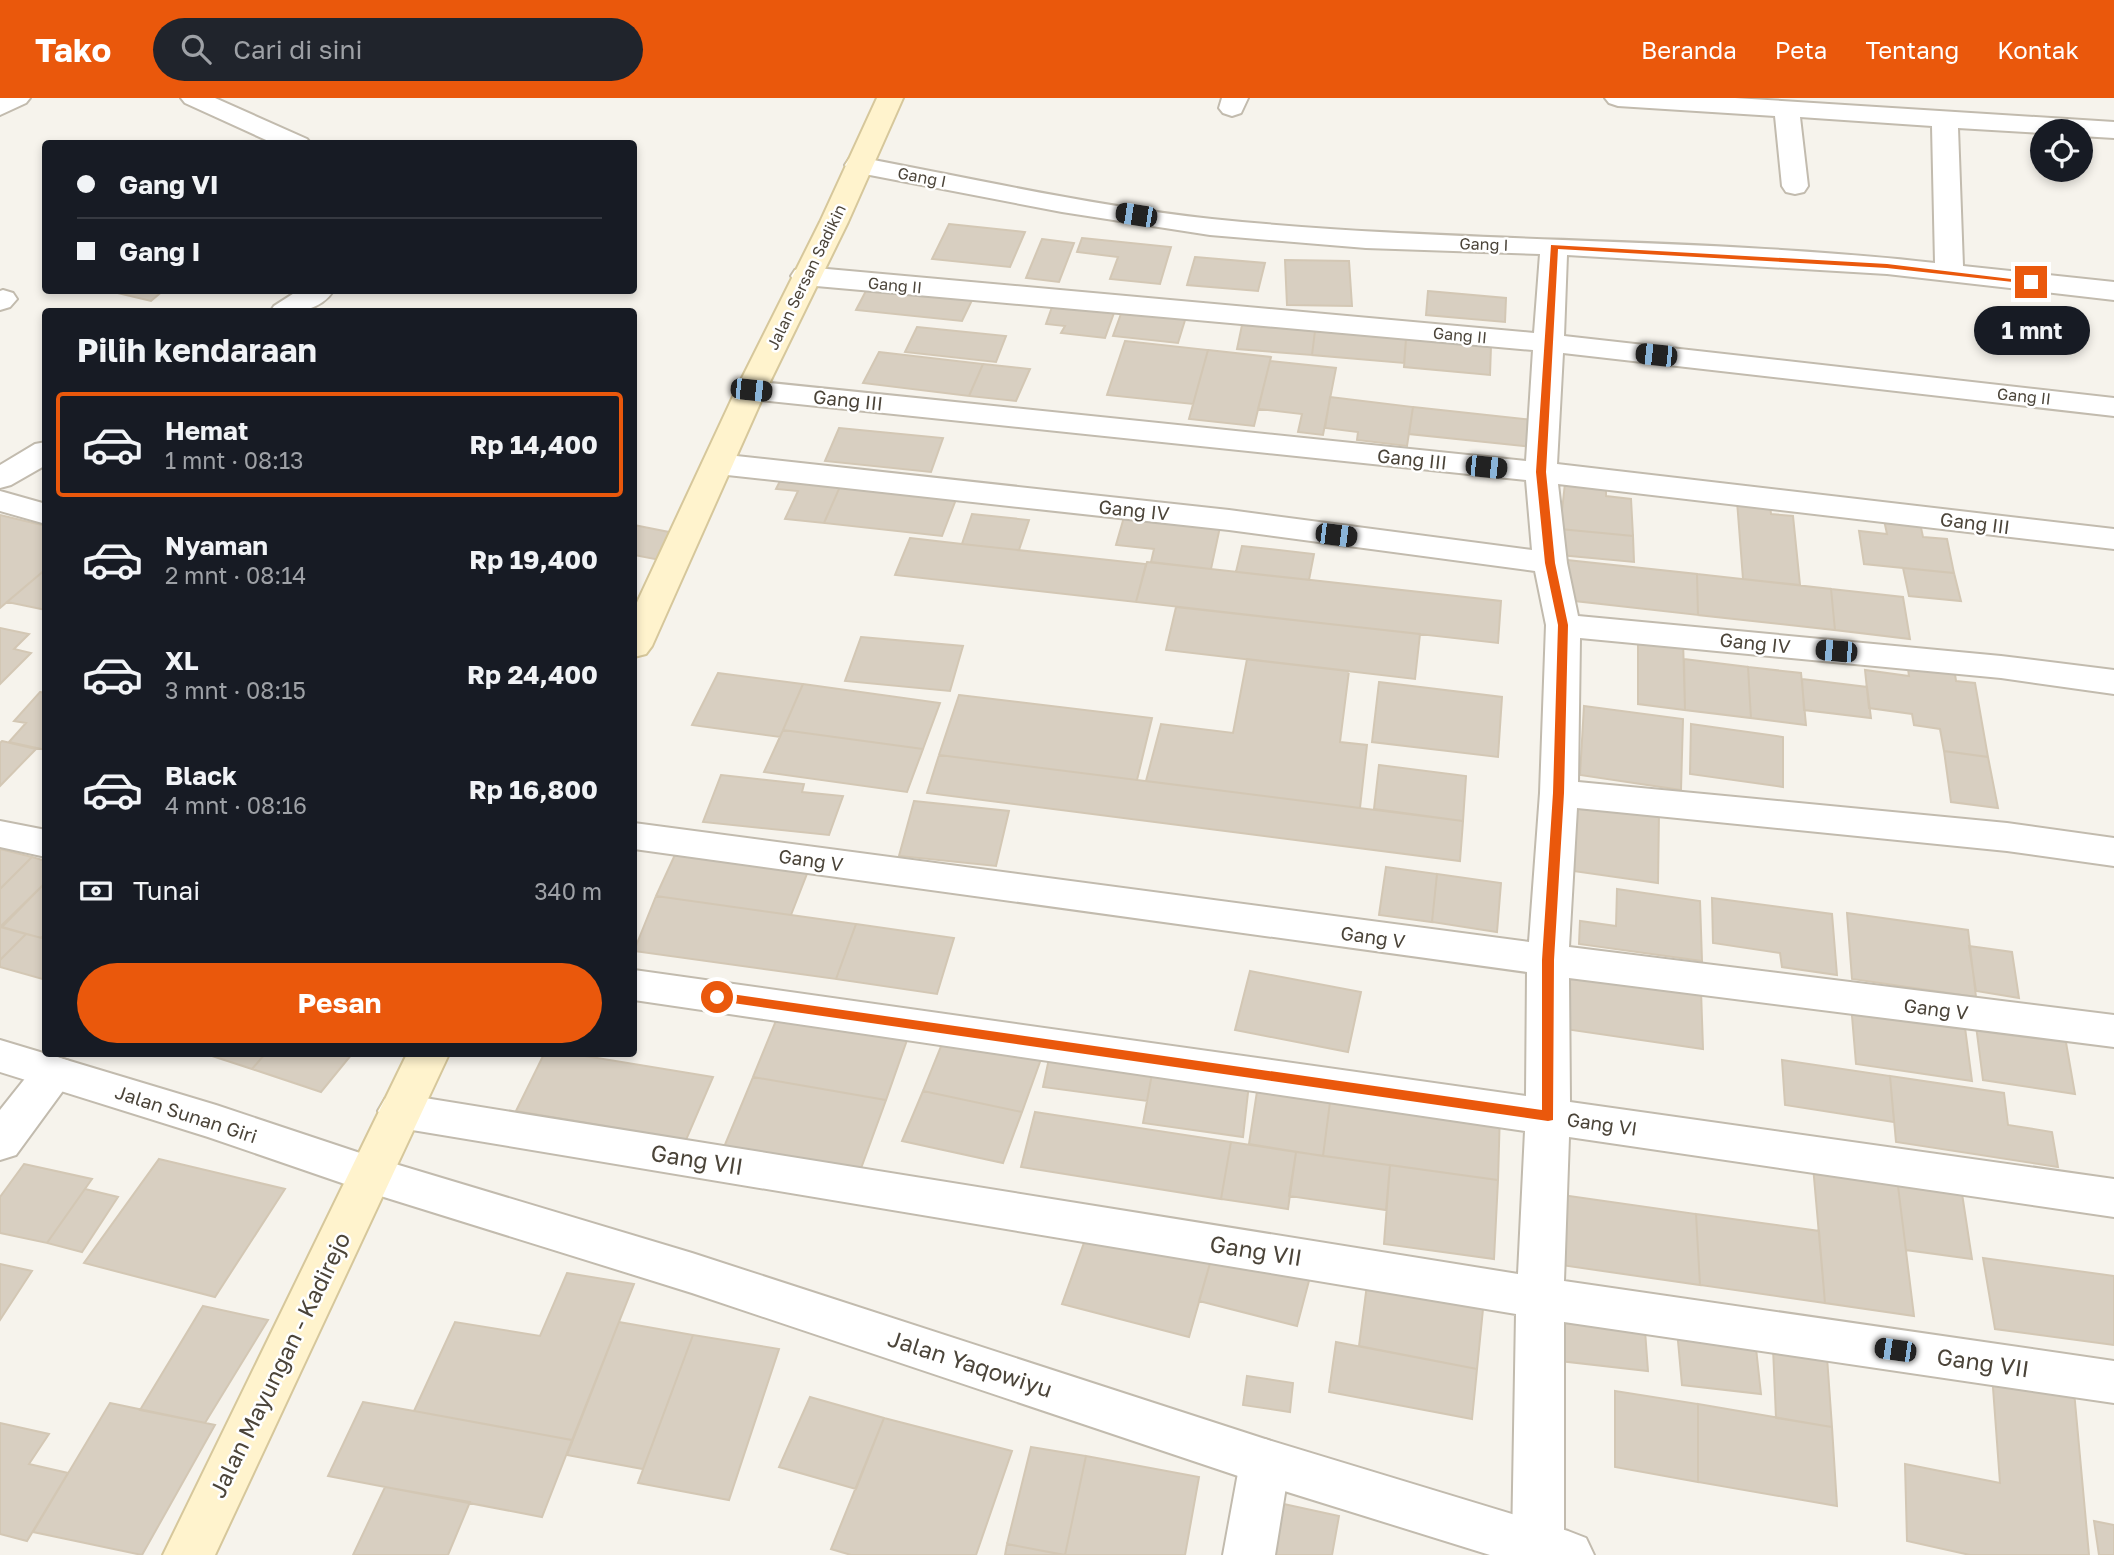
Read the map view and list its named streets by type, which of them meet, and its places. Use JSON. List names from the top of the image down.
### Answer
{
  "streets": {
    "main road": ["Jalan Sersan Sadikin", "Jalan Mayungan - Kadirejo"],
    "street": [
      "Gang I",
      "Gang II",
      "Gang III",
      "Gang IV",
      "Gang V",
      "Jalan Sunan Giri",
      "Gang VI",
      "Gang VII",
      "Jalan Yaqowiyu"
    ]
  },
  "crossings": [
    ["Gang I", "Jalan Sersan Sadikin"],
    ["Jalan Sersan Sadikin", "Gang II"],
    ["Jalan Sersan Sadikin", "Gang III"],
    ["Jalan Sersan Sadikin", "Gang IV"],
    ["Jalan Sunan Giri", "Jalan Yaqowiyu"],
    ["Jalan Sunan Giri", "Jalan Mayungan - Kadirejo"],
    ["Jalan Yaqowiyu", "Jalan Mayungan - Kadirejo"]
  ],
  "page": {
    "header": "Tako",
    "search": "Cari di sini",
    "nav": [
      "Beranda",
      "Peta",
      "Tentang",
      "Kontak"
    ],
    "banner": ["Gang VI", "Gang I"],
    "bubble": "1 mnt",
    "heading": "Pilih kendaraan",
    "list": [
      {
        "name": "Hemat",
        "note": "1 mnt · 08:13",
        "value": "Rp 14,400"
      },
      {
        "name": "Nyaman",
        "note": "2 mnt · 08:14",
        "value": "Rp 19,400"
      },
      {
        "name": "XL",
        "note": "3 mnt · 08:15",
        "value": "Rp 24,400"
      },
      {
        "name": "Black",
        "note": "4 mnt · 08:16",
        "value": "Rp 16,800"
      }
    ],
    "pay": ["Tunai", "340 m"],
    "buttons": "Pesan"
  }
}
